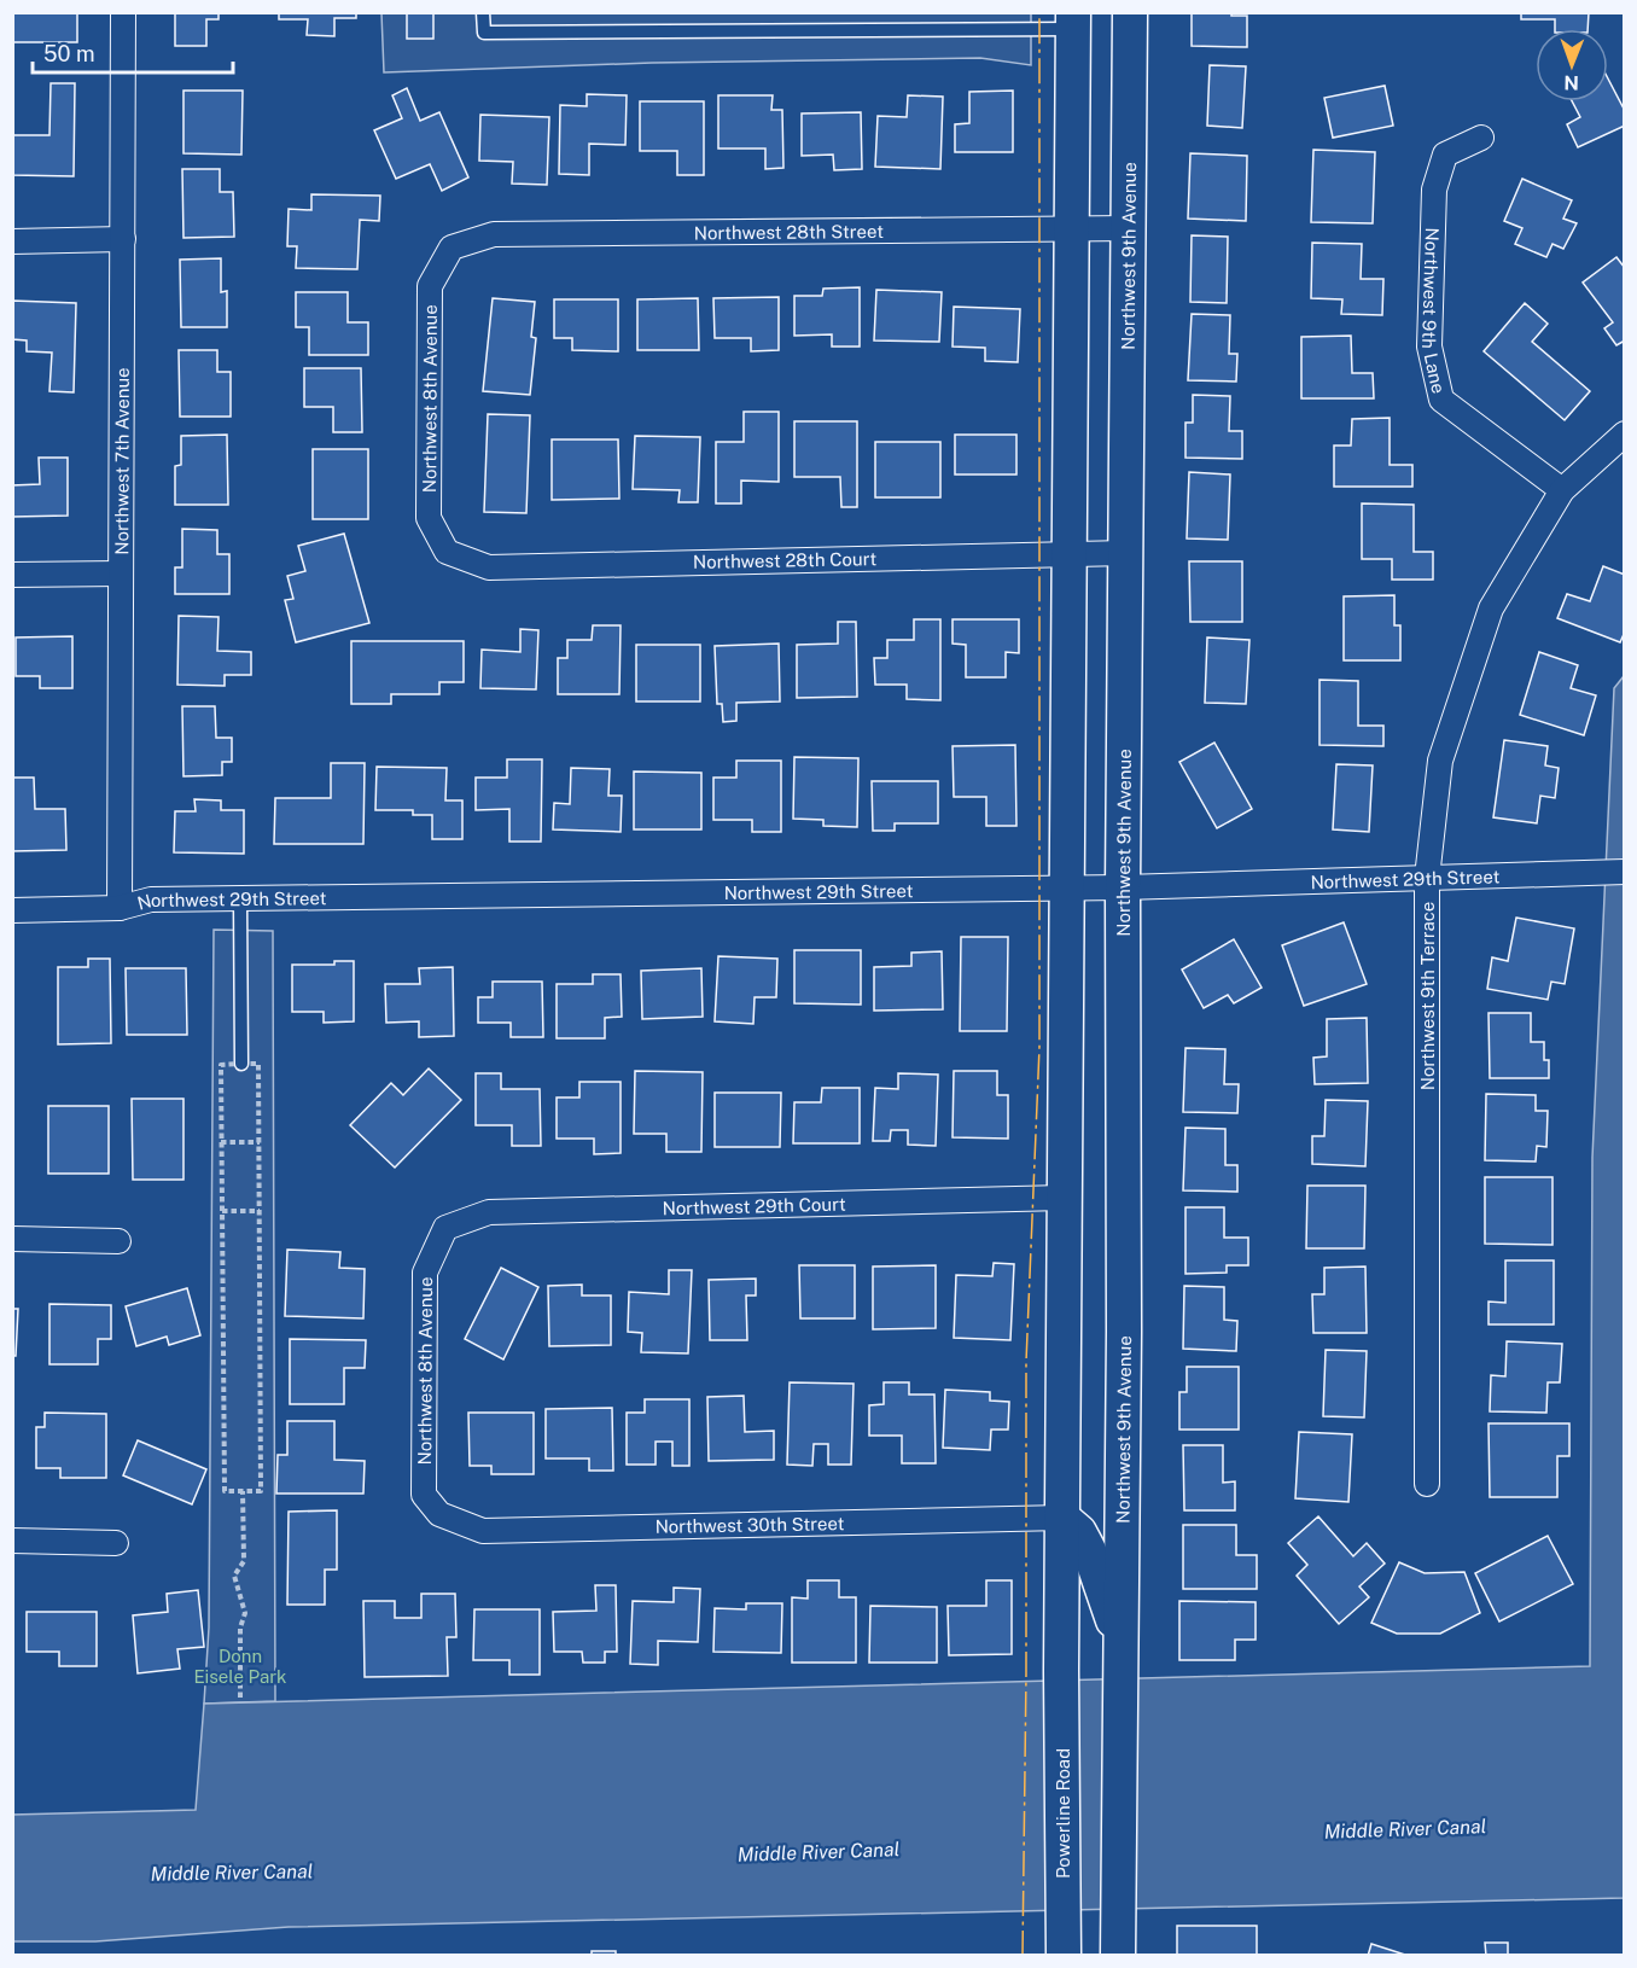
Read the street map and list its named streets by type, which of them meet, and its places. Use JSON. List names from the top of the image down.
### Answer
{
  "streets": {
    "main road": ["Northwest 9th Avenue", "Powerline Road"],
    "street": [
      "Northwest 28th Street",
      "Northwest 9th Lane",
      "Northwest 8th Avenue",
      "Northwest 7th Avenue",
      "Northwest 28th Court",
      "Northwest 29th Street",
      "Northwest 9th Terrace",
      "Northwest 29th Court",
      "Northwest 30th Street"
    ]
  },
  "crossings": [
    ["Northwest 28th Street", "Northwest 9th Avenue"],
    ["Northwest 28th Street", "Northwest 8th Avenue"],
    ["Northwest 9th Avenue", "Northwest 28th Court"],
    ["Northwest 9th Avenue", "Northwest 29th Street"],
    ["Northwest 9th Lane", "Northwest 9th Terrace"],
    ["Northwest 8th Avenue", "Northwest 28th Court"],
    ["Northwest 8th Avenue", "Northwest 29th Court"],
    ["Northwest 8th Avenue", "Northwest 30th Street"],
    ["Northwest 7th Avenue", "Northwest 29th Street"],
    ["Northwest 29th Street", "Northwest 9th Terrace"],
    ["Northwest 30th Street", "Powerline Road"]
  ],
  "water": ["Middle River Canal"],
  "parks": ["Donn Eisele Park"],
  "scale_bar": "50 m",
  "north": "bottom"
}
